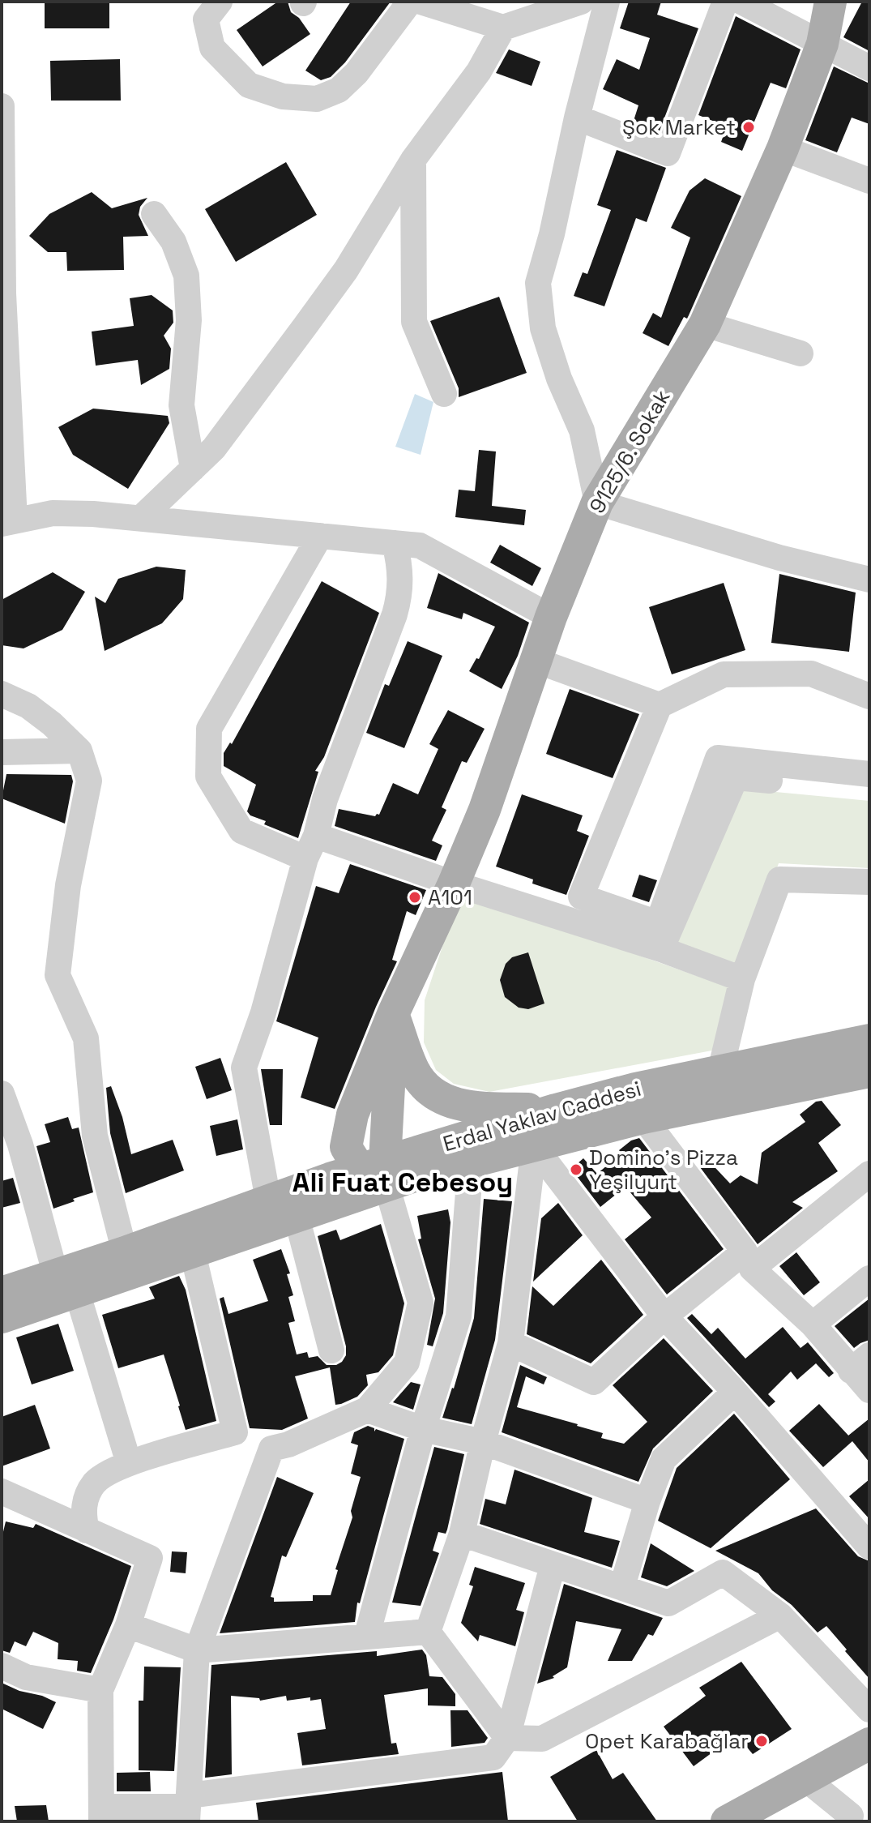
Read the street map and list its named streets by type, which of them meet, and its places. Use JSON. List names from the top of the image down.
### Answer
{
  "streets": {
    "main road": ["9125/6. Sokak", "Erdal Yaklav Caddesi"]
  },
  "crossings": [
    ["9125/6. Sokak", "Erdal Yaklav Caddesi"]
  ],
  "districts": ["Ali Fuat Cebesoy"],
  "places": [
    "Şok Market",
    "A101",
    "Domino's Pizza Yeşilyurt",
    "Opet Karabağlar"
  ]
}
